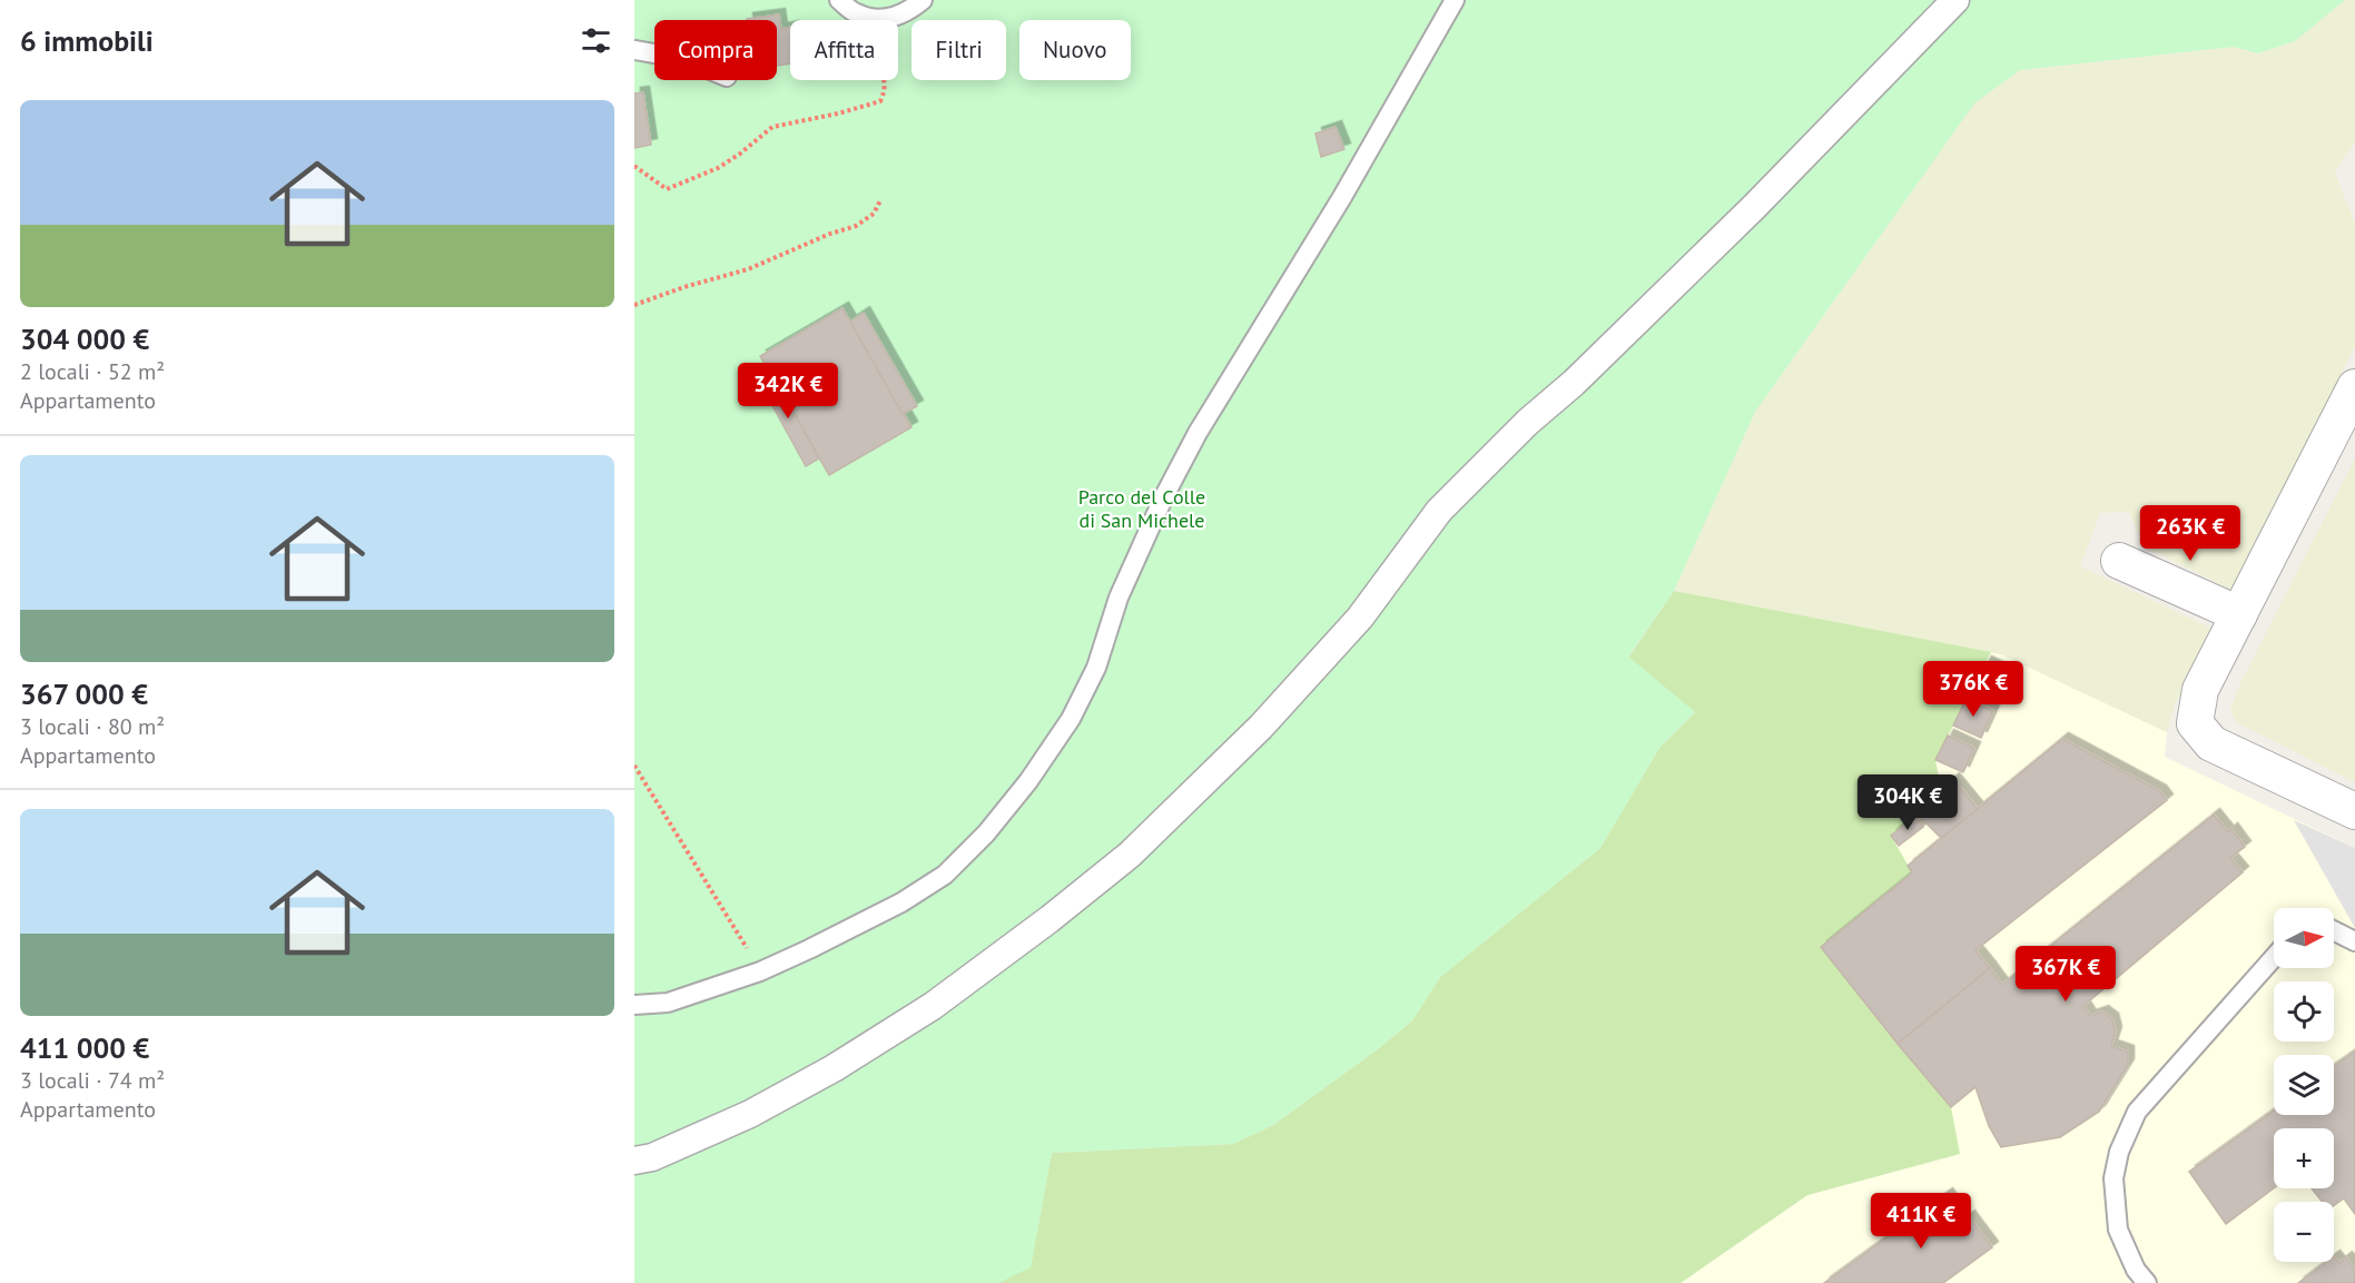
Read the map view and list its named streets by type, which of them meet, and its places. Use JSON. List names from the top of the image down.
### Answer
{
  "parks": ["Parco del Colle di San Michele"],
  "north": "right",
  "page": {
    "heading": "6 immobili",
    "chip": [
      "Compra",
      "Affitta",
      "Filtri",
      "Nuovo"
    ],
    "list": [
      {
        "name": "304 000 €",
        "note": "2 locali · 52 m² · Appartamento"
      },
      {
        "name": "367 000 €",
        "note": "3 locali · 80 m² · Appartamento"
      },
      {
        "name": "411 000 €",
        "note": "3 locali · 74 m² · Appartamento"
      }
    ],
    "price": [
      "342K €",
      "263K €",
      "376K €",
      "304K €",
      "367K €",
      "411K €"
    ],
    "map_buttons": ["+", "−"]
  }
}
